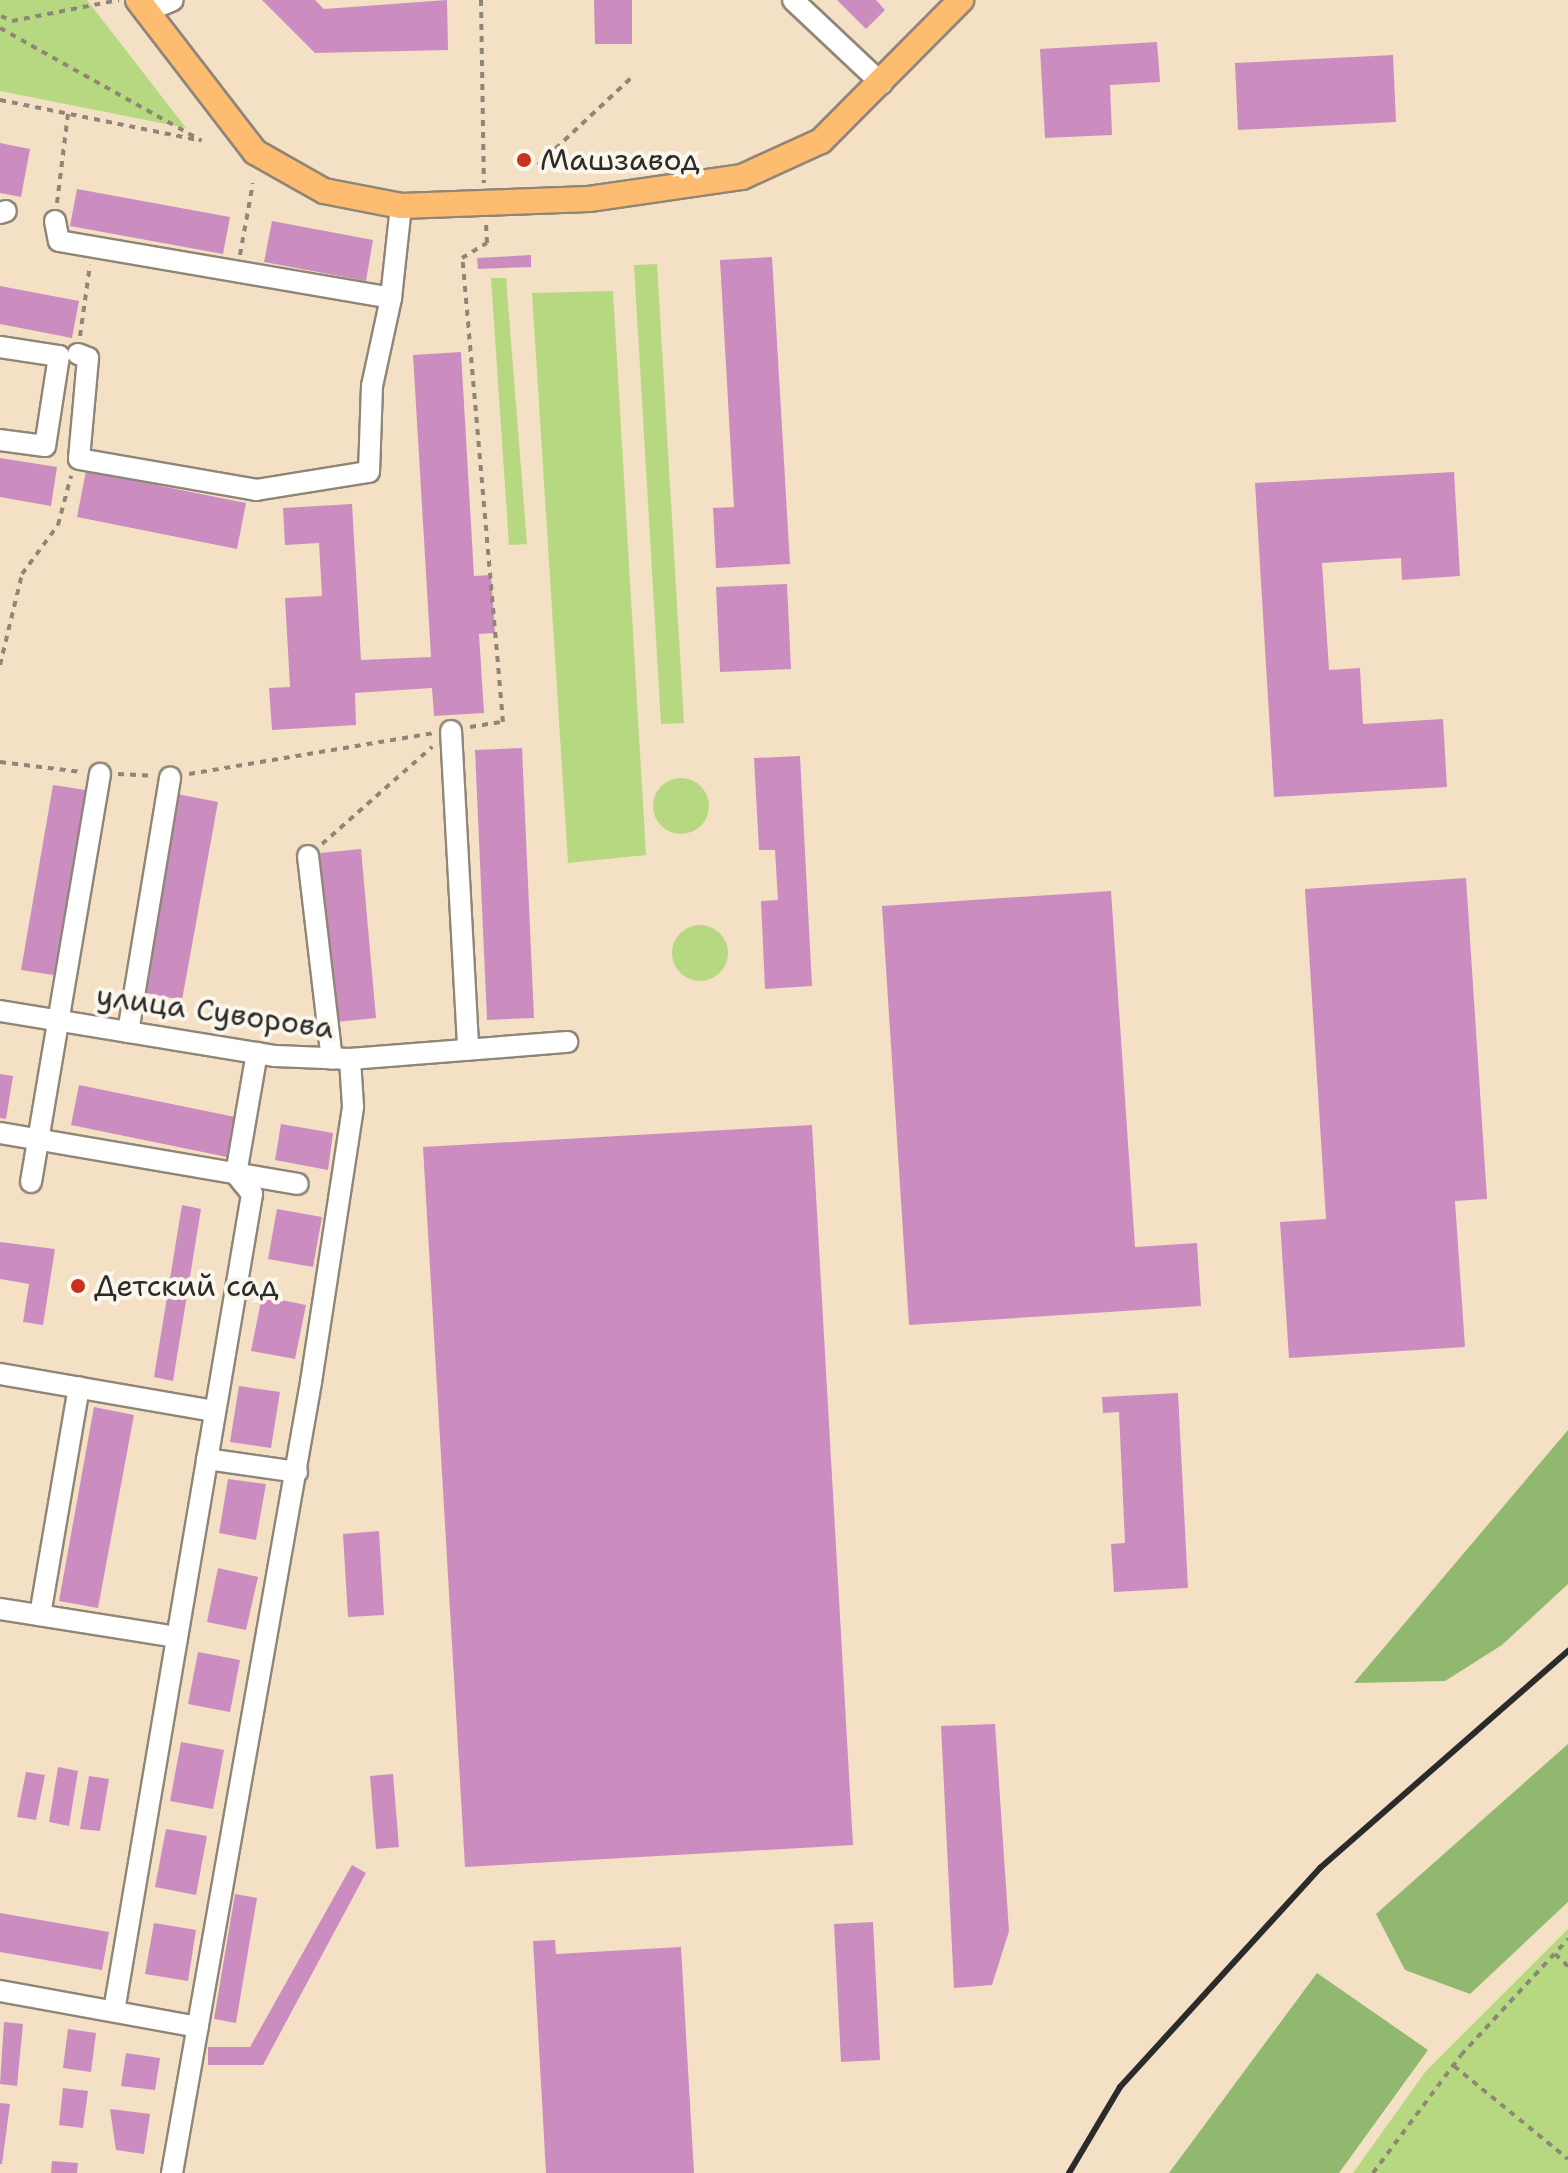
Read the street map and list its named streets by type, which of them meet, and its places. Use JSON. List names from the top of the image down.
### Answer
{
  "streets": {
    "street": ["улица Суворова"]
  },
  "places": ["Машзавод", "Детский сад"]
}
